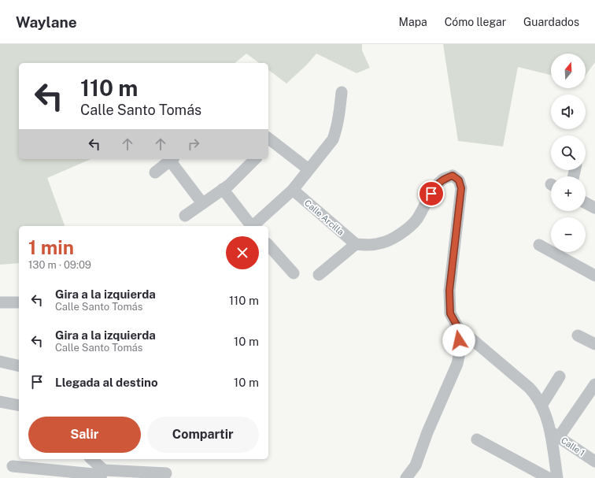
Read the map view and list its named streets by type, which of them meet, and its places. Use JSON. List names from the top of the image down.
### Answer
{
  "streets": {
    "street": ["Calle Arcilla", "Calle 1"]
  },
  "north": "top",
  "page": {
    "header": "Waylane",
    "nav": ["Mapa", "Cómo llegar", "Guardados"],
    "map_buttons": ["+", "−"],
    "turn": ["110 m", "Calle Santo Tomás"],
    "heading": ["1 min", "130 m · 09:09"],
    "list": [
      {
        "name": "Gira a la izquierda",
        "note": "Calle Santo Tomás",
        "value": "110 m"
      },
      {
        "name": "Gira a la izquierda",
        "note": "Calle Santo Tomás",
        "value": "10 m"
      },
      {
        "name": "Llegada al destino",
        "value": "10 m"
      }
    ],
    "buttons": ["Salir", "Compartir"]
  }
}
